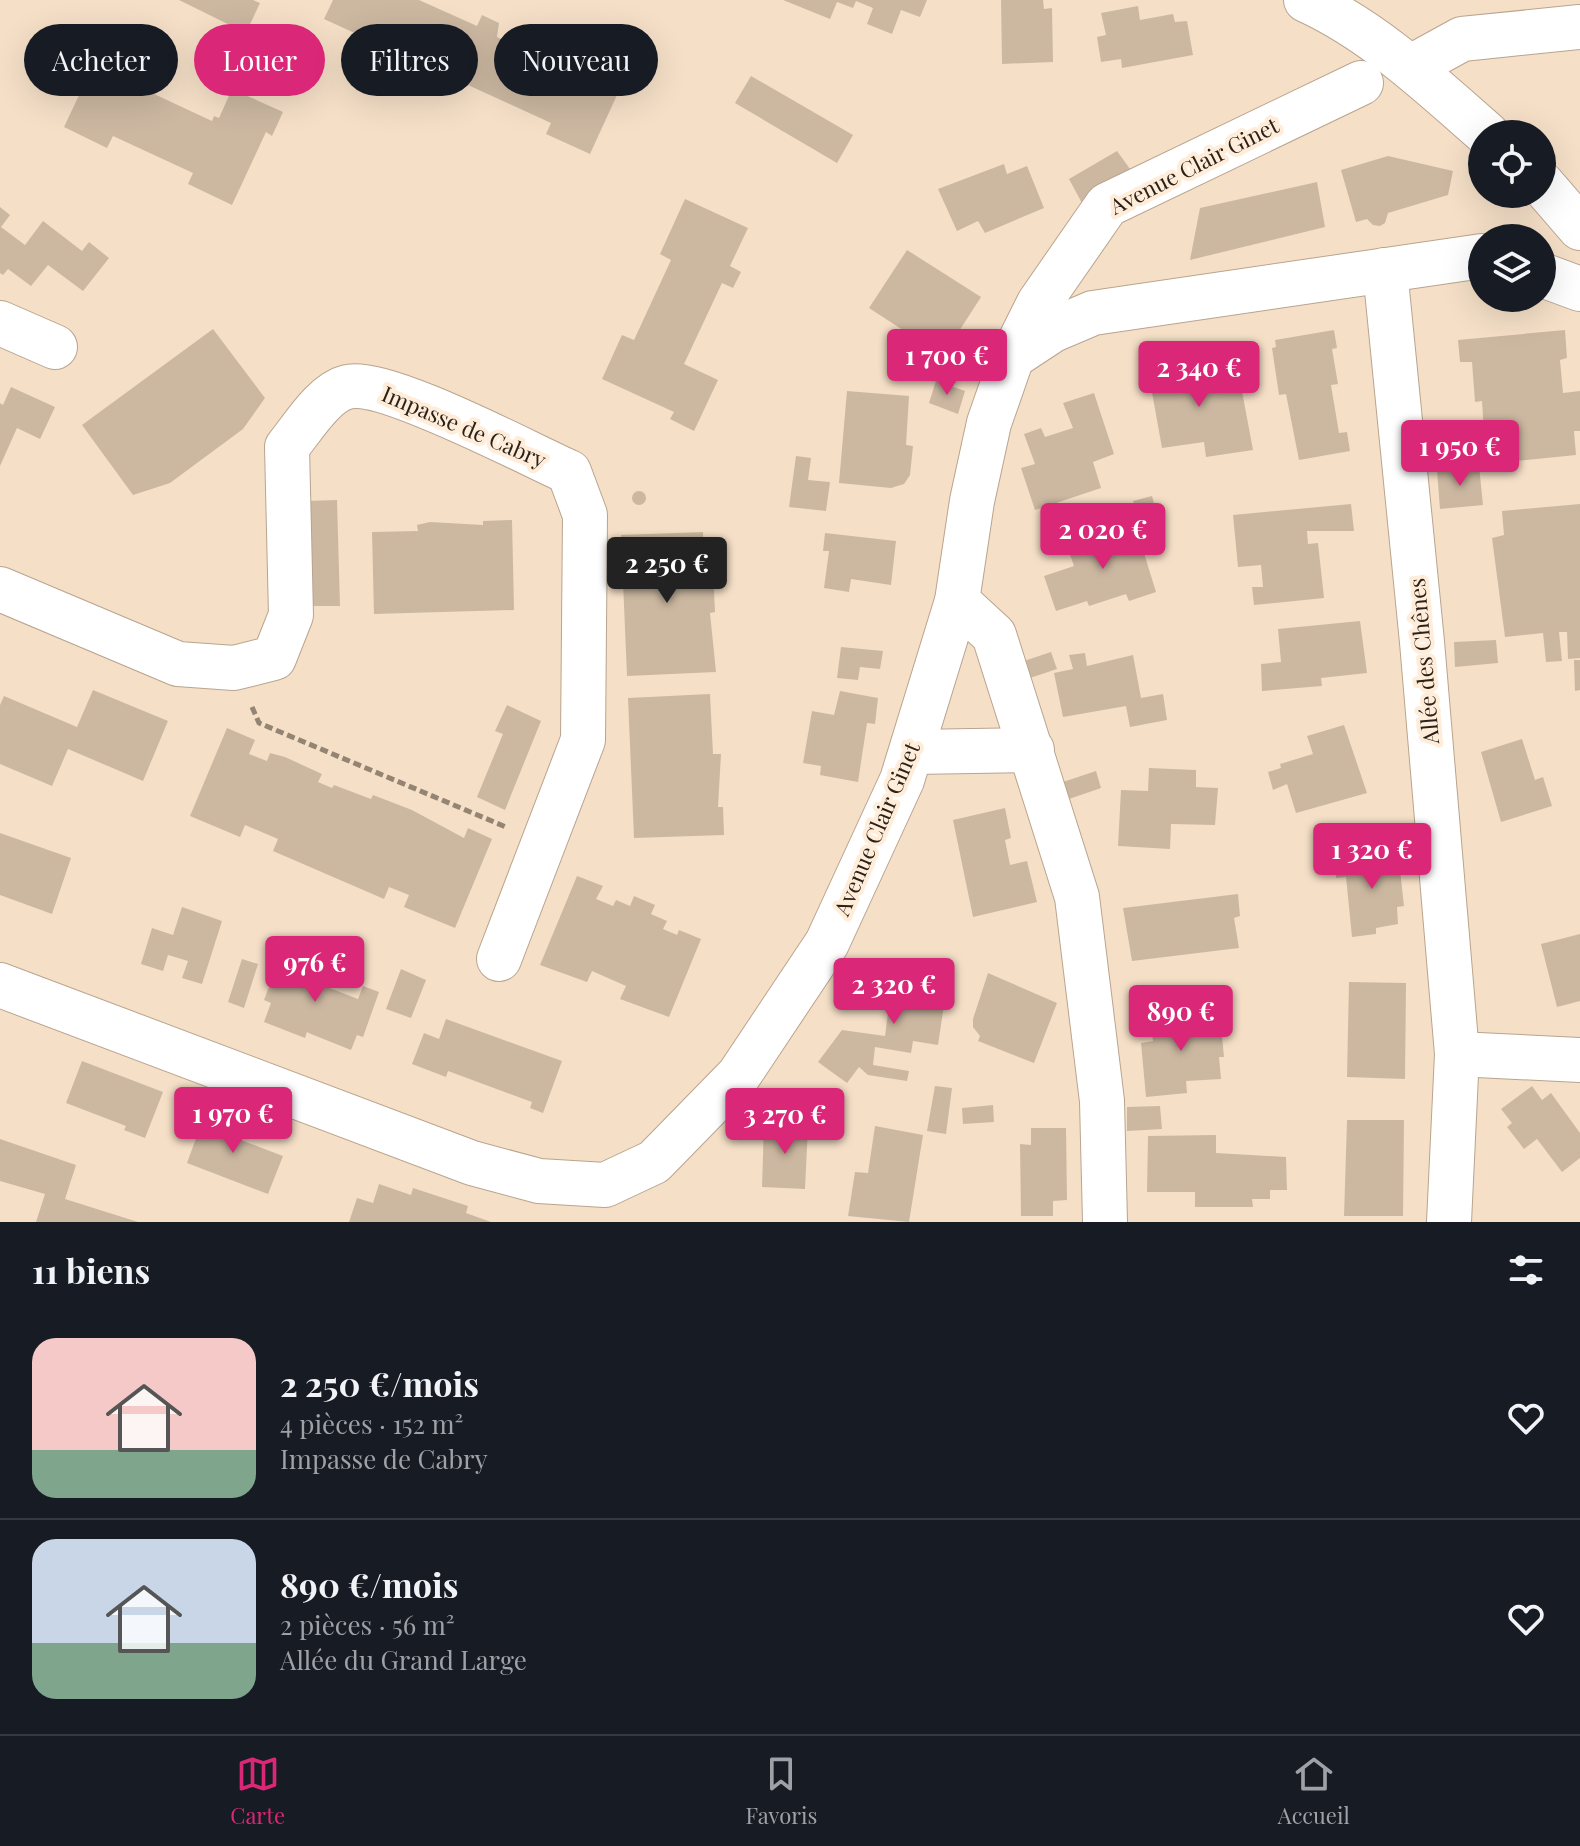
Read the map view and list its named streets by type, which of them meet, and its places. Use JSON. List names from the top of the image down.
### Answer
{
  "streets": {
    "street": ["Avenue Clair Ginet", "Impasse de Cabry", "Allée des Chênes"]
  },
  "page": {
    "chip": [
      "Acheter",
      "Louer",
      "Filtres",
      "Nouveau"
    ],
    "price": [
      "1 700 €",
      "2 340 €",
      "1 950 €",
      "2 020 €",
      "2 250 €",
      "1 320 €",
      "976 €",
      "2 320 €",
      "890 €",
      "1 970 €",
      "3 270 €"
    ],
    "heading": "11 biens",
    "list": [
      {
        "name": "2 250 €/mois",
        "note": "4 pièces · 152 m² · Impasse de Cabry"
      },
      {
        "name": "890 €/mois",
        "note": "2 pièces · 56 m² · Allée du Grand Large"
      }
    ],
    "tabs": ["Carte", "Favoris", "Accueil"]
  }
}
